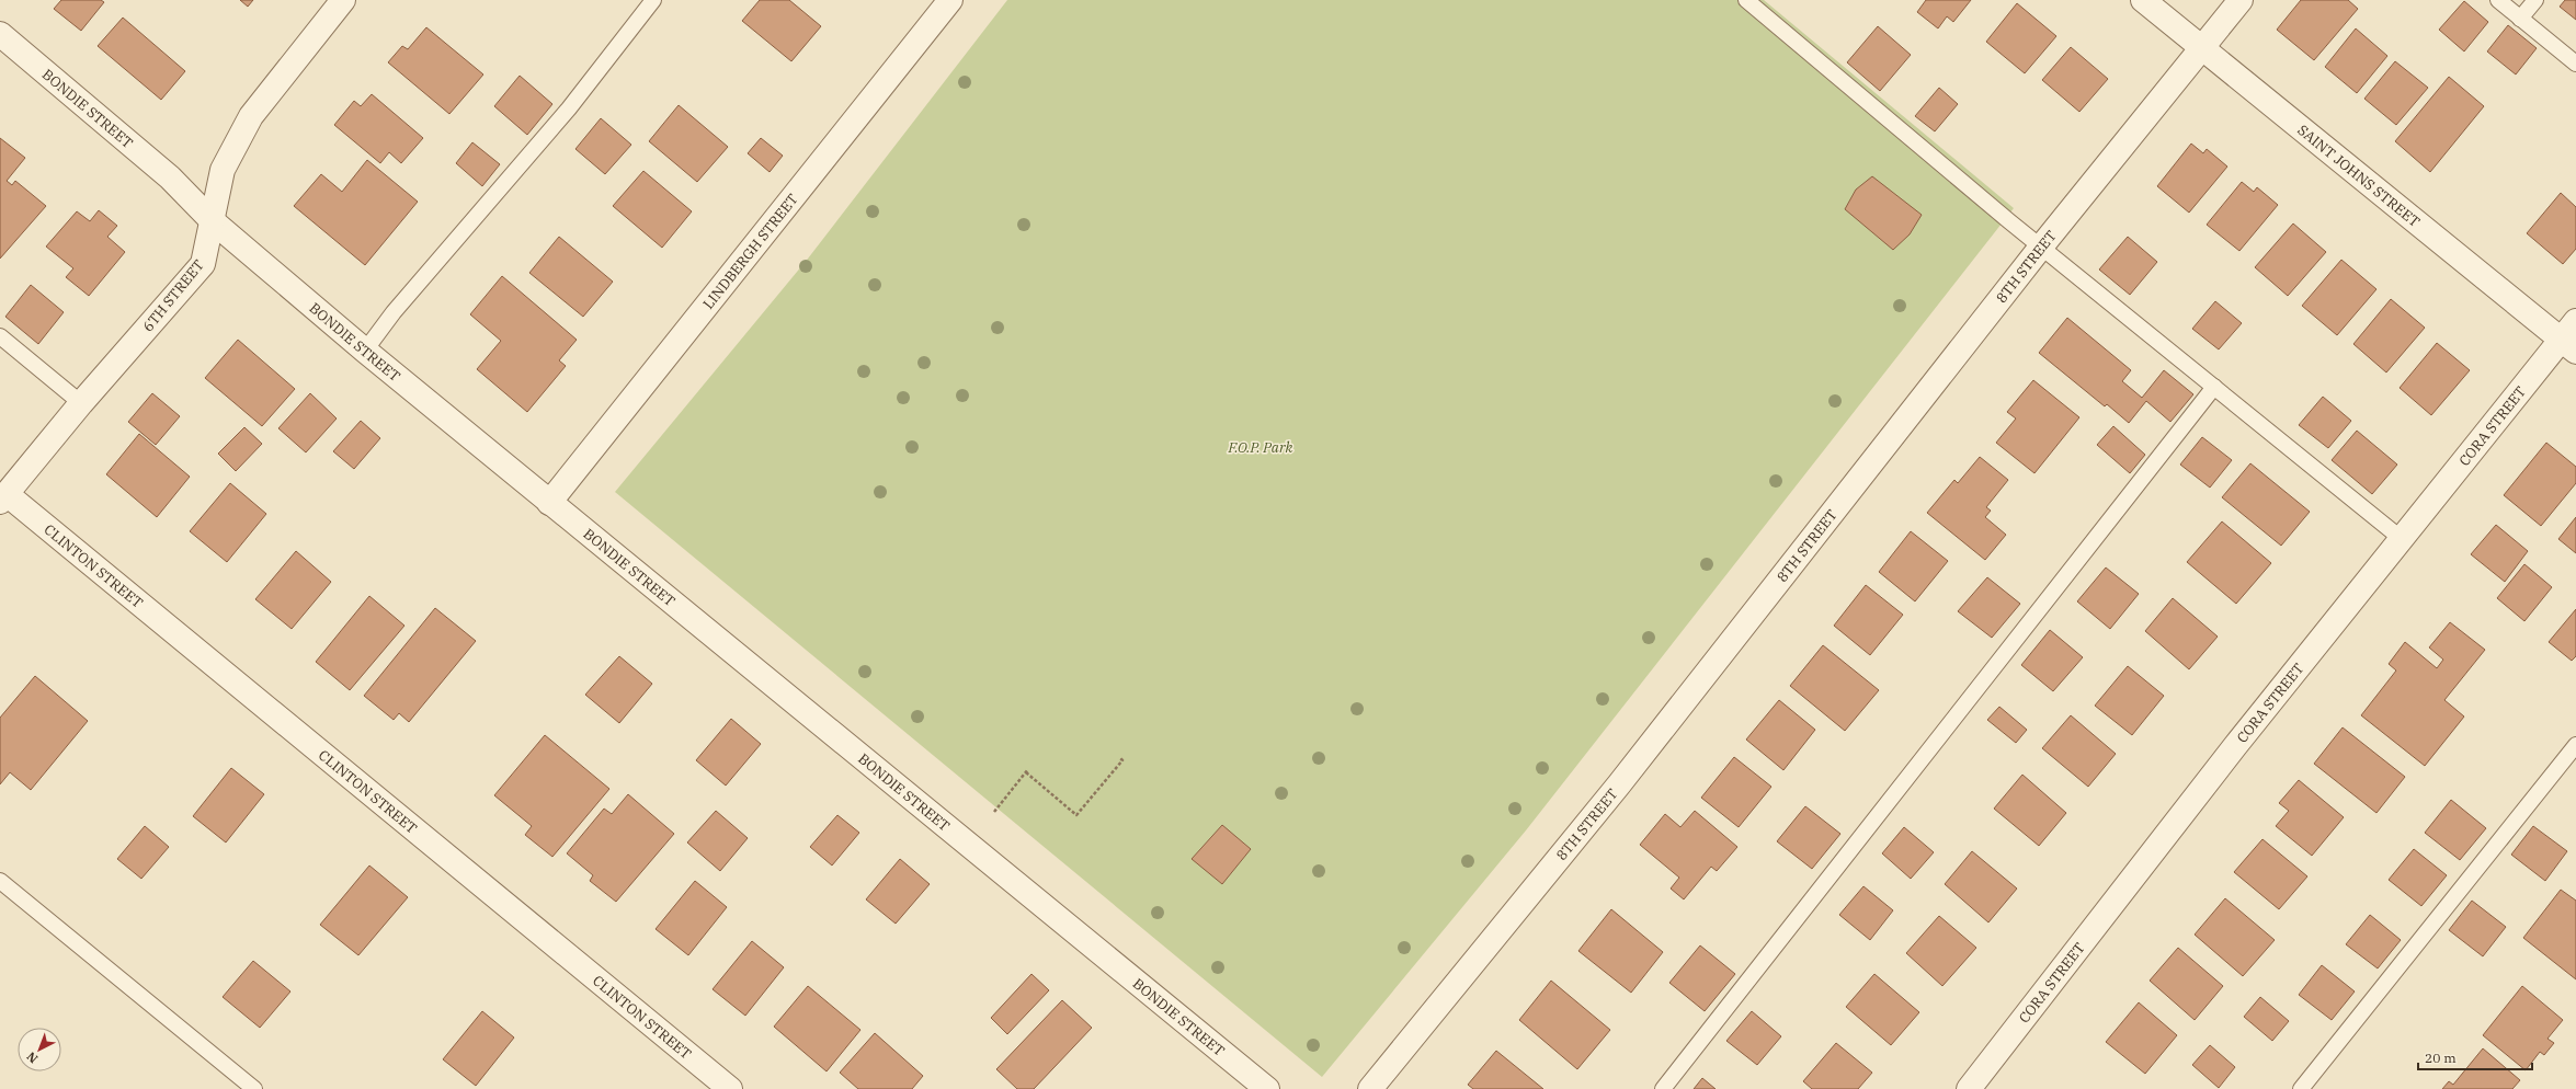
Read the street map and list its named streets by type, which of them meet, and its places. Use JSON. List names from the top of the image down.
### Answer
{
  "streets": {
    "street": [
      "BONDIE STREET",
      "SAINT JOHNS STREET",
      "LINDBERGH STREET",
      "8TH STREET",
      "6TH STREET",
      "CORA STREET",
      "CLINTON STREET"
    ]
  },
  "crossings": [
    ["BONDIE STREET", "LINDBERGH STREET"],
    ["BONDIE STREET", "6TH STREET"],
    ["SAINT JOHNS STREET", "8TH STREET"],
    ["SAINT JOHNS STREET", "CORA STREET"],
    ["6TH STREET", "CLINTON STREET"]
  ],
  "parks": ["F.O.P. Park"],
  "scale_bar": "20 m",
  "north": "bottom left"
}
